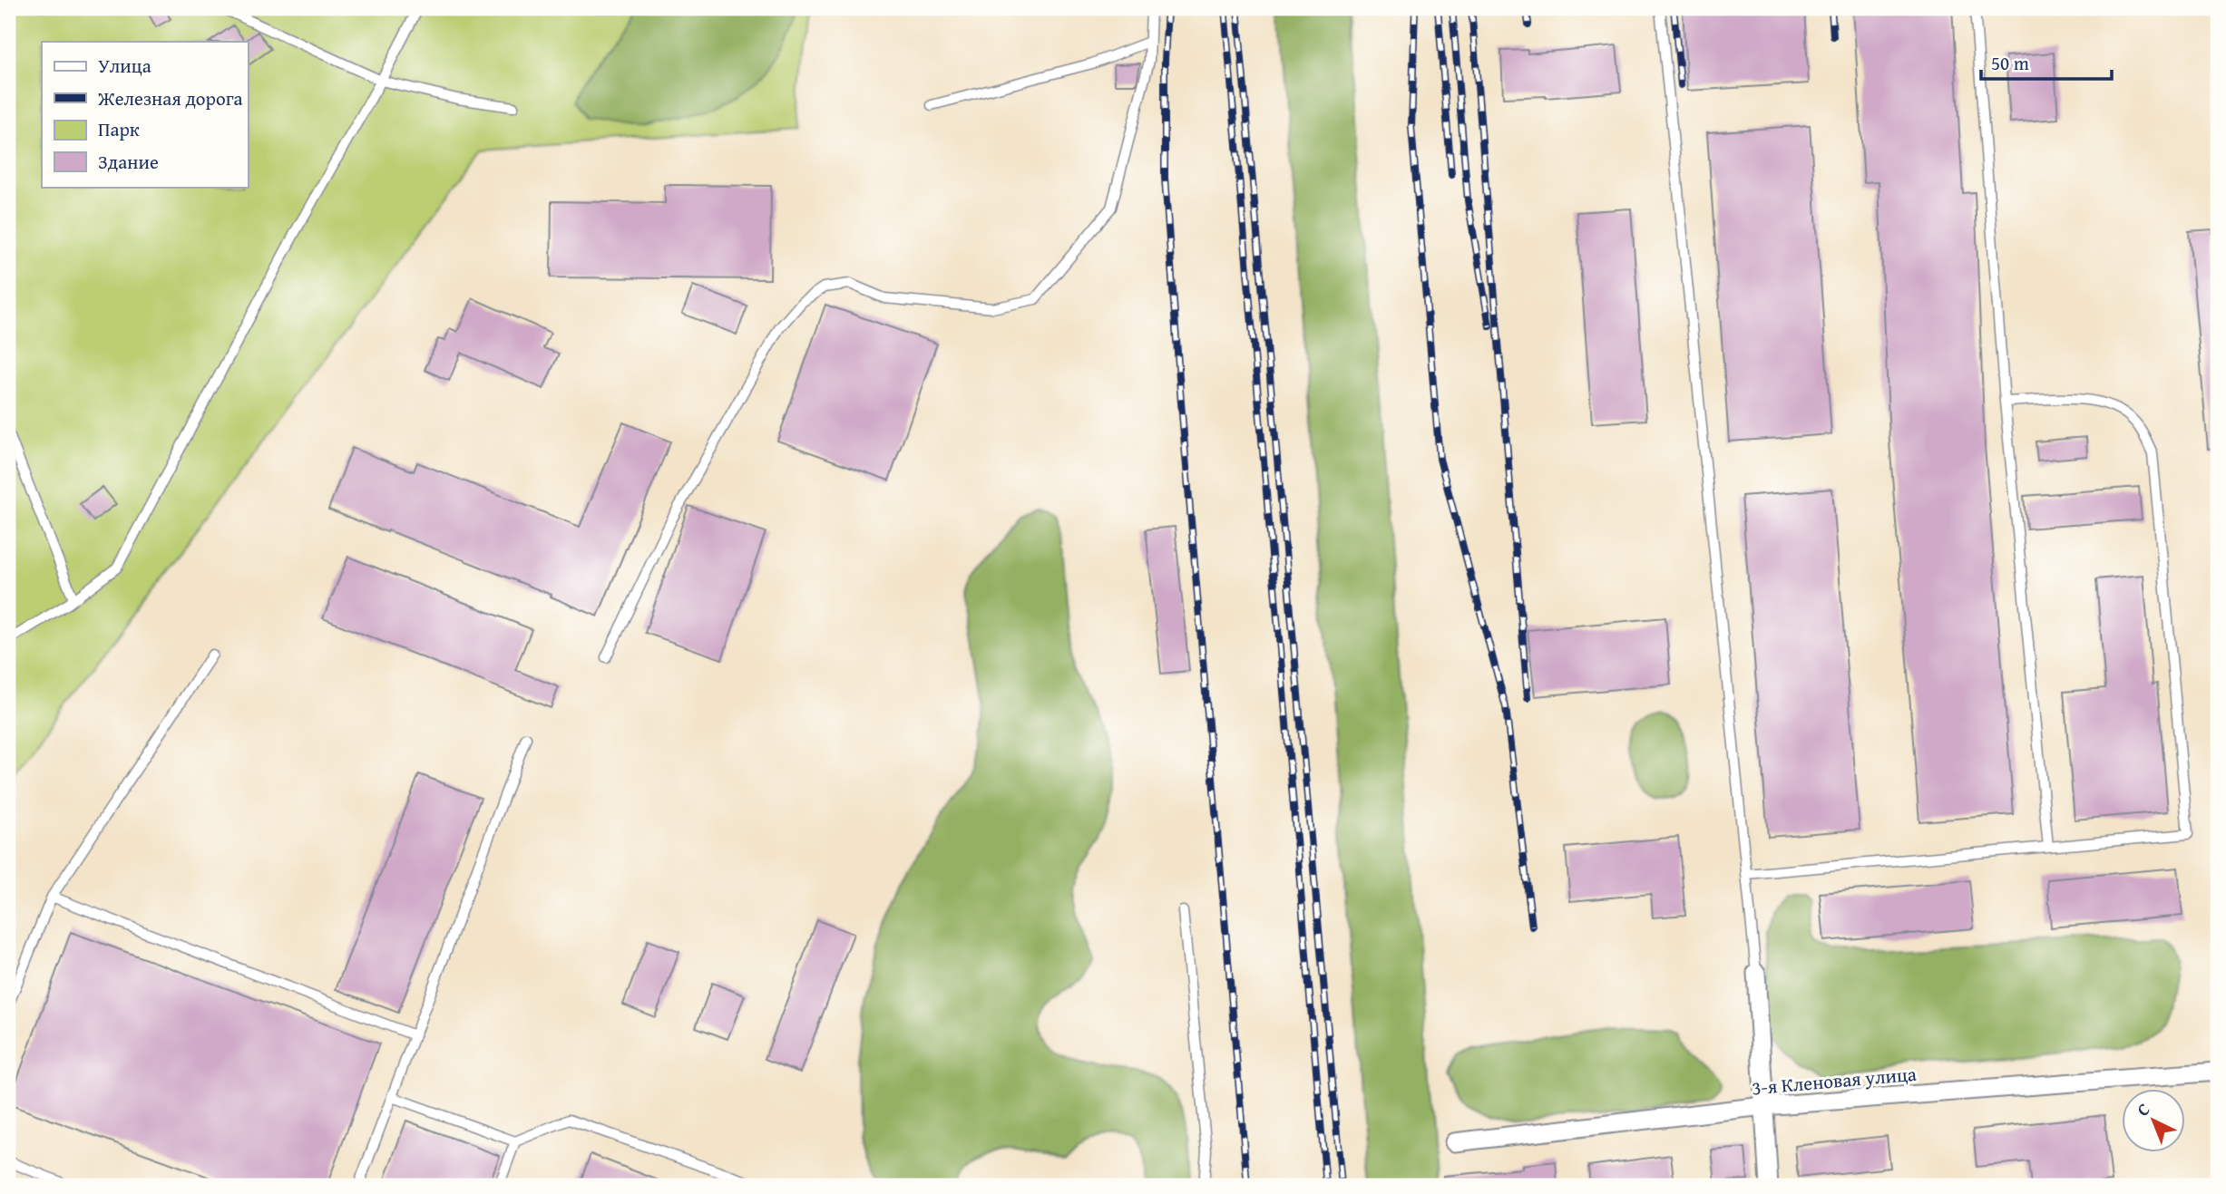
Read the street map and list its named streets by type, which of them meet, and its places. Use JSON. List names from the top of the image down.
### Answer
{
  "streets": {
    "street": ["3-я Кленовая улица"]
  },
  "legend": [
    "Улица",
    "Железная дорога",
    "Парк",
    "Здание"
  ],
  "scale_bar": "50 m",
  "north": "top left"
}
